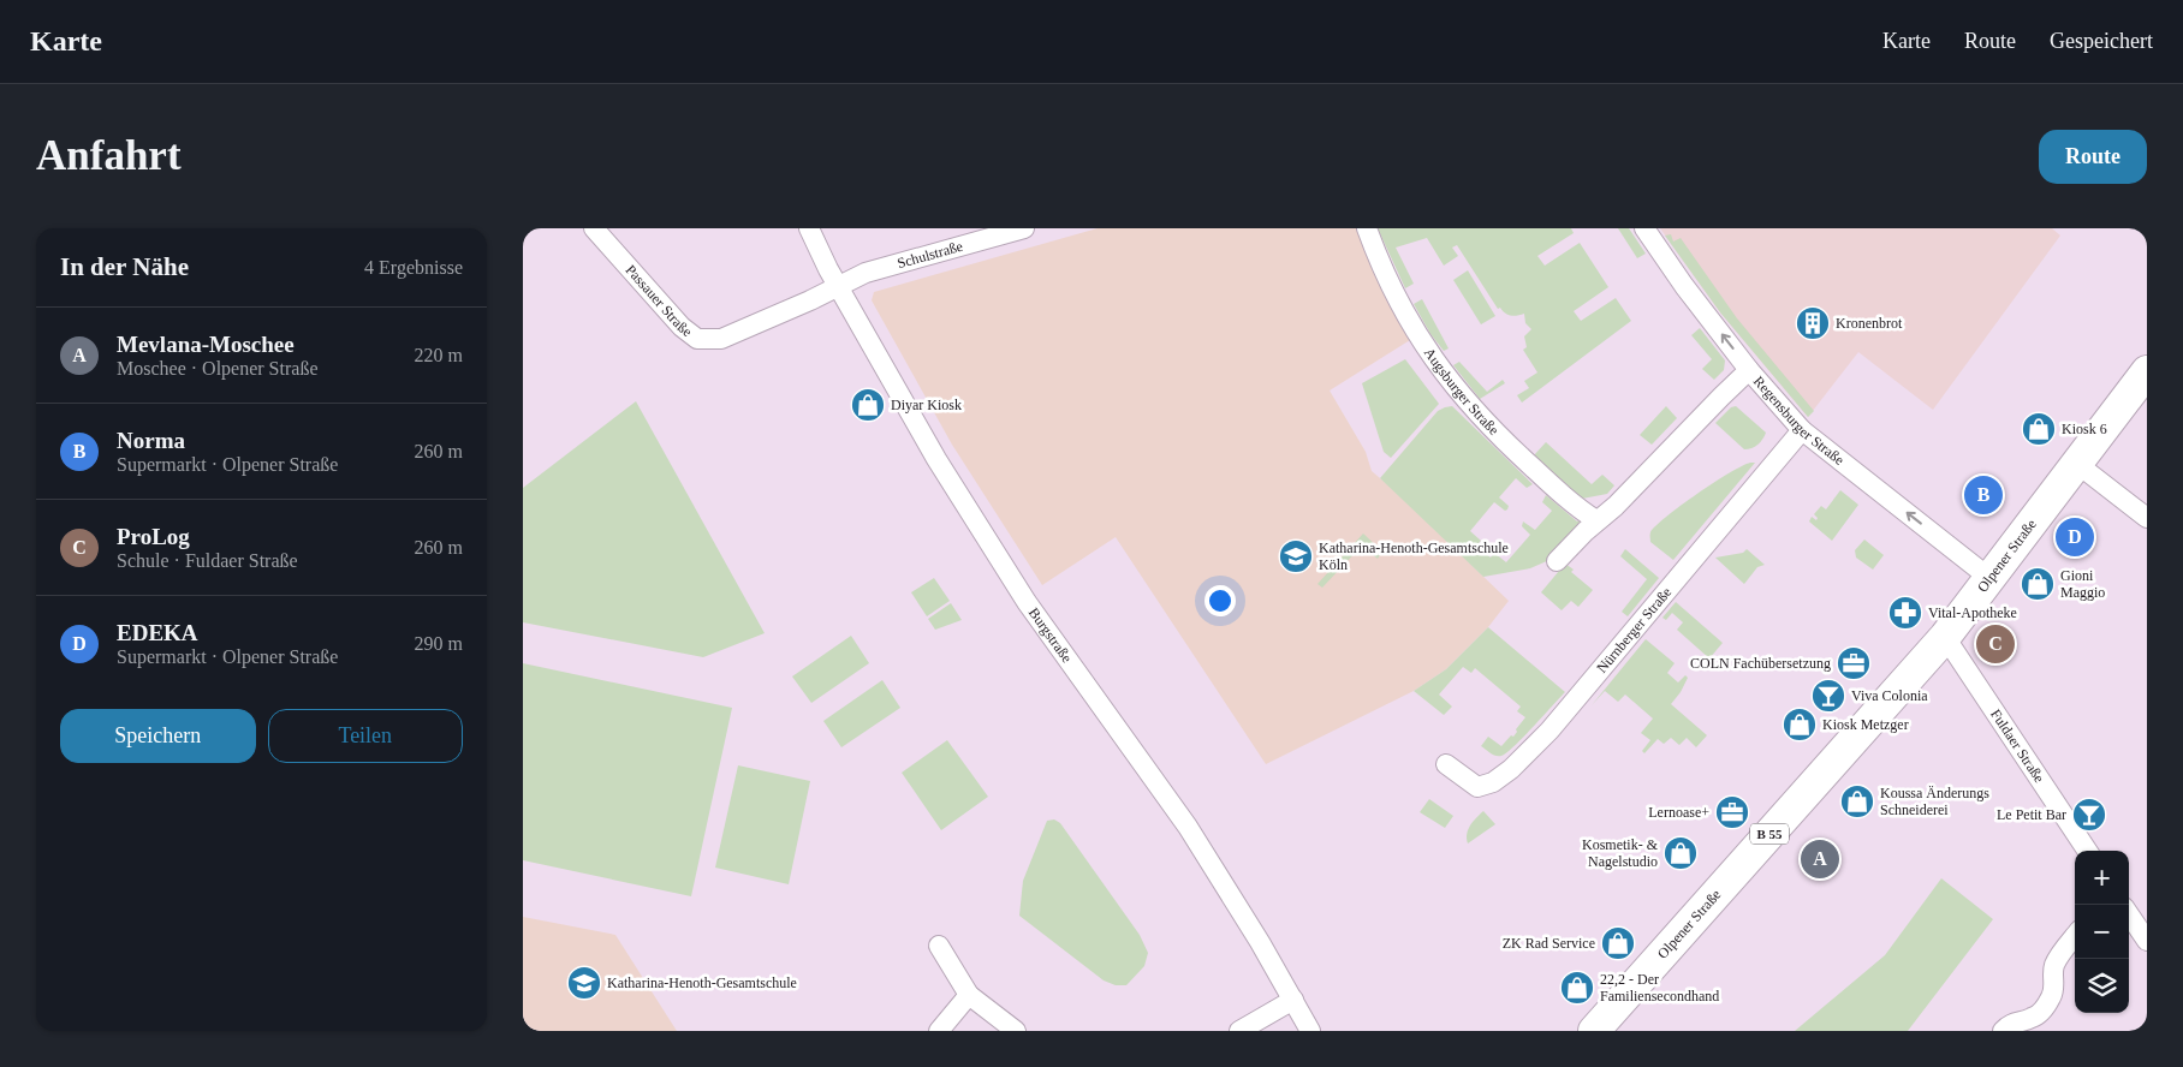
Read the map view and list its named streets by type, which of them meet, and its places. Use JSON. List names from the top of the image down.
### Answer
{
  "streets": {
    "main road": ["Olpener Straße", "B 55"],
    "street": [
      "Schulstraße",
      "Passauer Straße",
      "Augsburger Straße",
      "Regensburger Straße",
      "Nürnberger Straße",
      "Burgstraße",
      "Fuldaer Straße"
    ]
  },
  "crossings": [
    ["Schulstraße", "Passauer Straße"],
    ["Schulstraße", "Burgstraße"],
    ["Passauer Straße", "Burgstraße"],
    ["Regensburger Straße", "Olpener Straße"],
    ["Regensburger Straße", "Nürnberger Straße"],
    ["Olpener Straße", "Fuldaer Straße"]
  ],
  "one_way": ["Regensburger Straße"],
  "places": {
    "building": ["Kronenbrot"],
    "shop": [
      "Diyar Kiosk",
      "Kiosk 6",
      "Gioni Maggio",
      "Kiosk Metzger",
      "Koussa Änderungs Schneiderei",
      "Kosmetik- & Nagelstudio",
      "ZK Rad Service",
      "22,2 - Der Familiensecondhand"
    ],
    "school or university": ["Katharina-Henoth-Gesamtschule Köln", "Katharina-Henoth-Gesamtschule"],
    "pharmacy": ["Vital-Apotheke"],
    "office": ["COLN Fachübersetzung", "Lernoase+"],
    "bar": ["Viva Colonia", "Le Petit Bar"]
  },
  "page": {
    "header": "Karte",
    "nav": ["Karte", "Route", "Gespeichert"],
    "buttons": [
      "Route",
      ["Speichern", "Teilen"]
    ],
    "title": "Anfahrt",
    "heading": ["In der Nähe", "4 Ergebnisse"],
    "list": [
      {
        "mark": "A",
        "name": "Mevlana-Moschee",
        "note": "Moschee · Olpener Straße",
        "value": "220 m"
      },
      {
        "mark": "B",
        "name": "Norma",
        "note": "Supermarkt · Olpener Straße",
        "value": "260 m"
      },
      {
        "mark": "C",
        "name": "ProLog",
        "note": "Schule · Fuldaer Straße",
        "value": "260 m"
      },
      {
        "mark": "D",
        "name": "EDEKA",
        "note": "Supermarkt · Olpener Straße",
        "value": "290 m"
      }
    ],
    "pins": [
      "B",
      "D",
      "C",
      "A"
    ],
    "map_buttons": ["+", "−"]
  }
}
